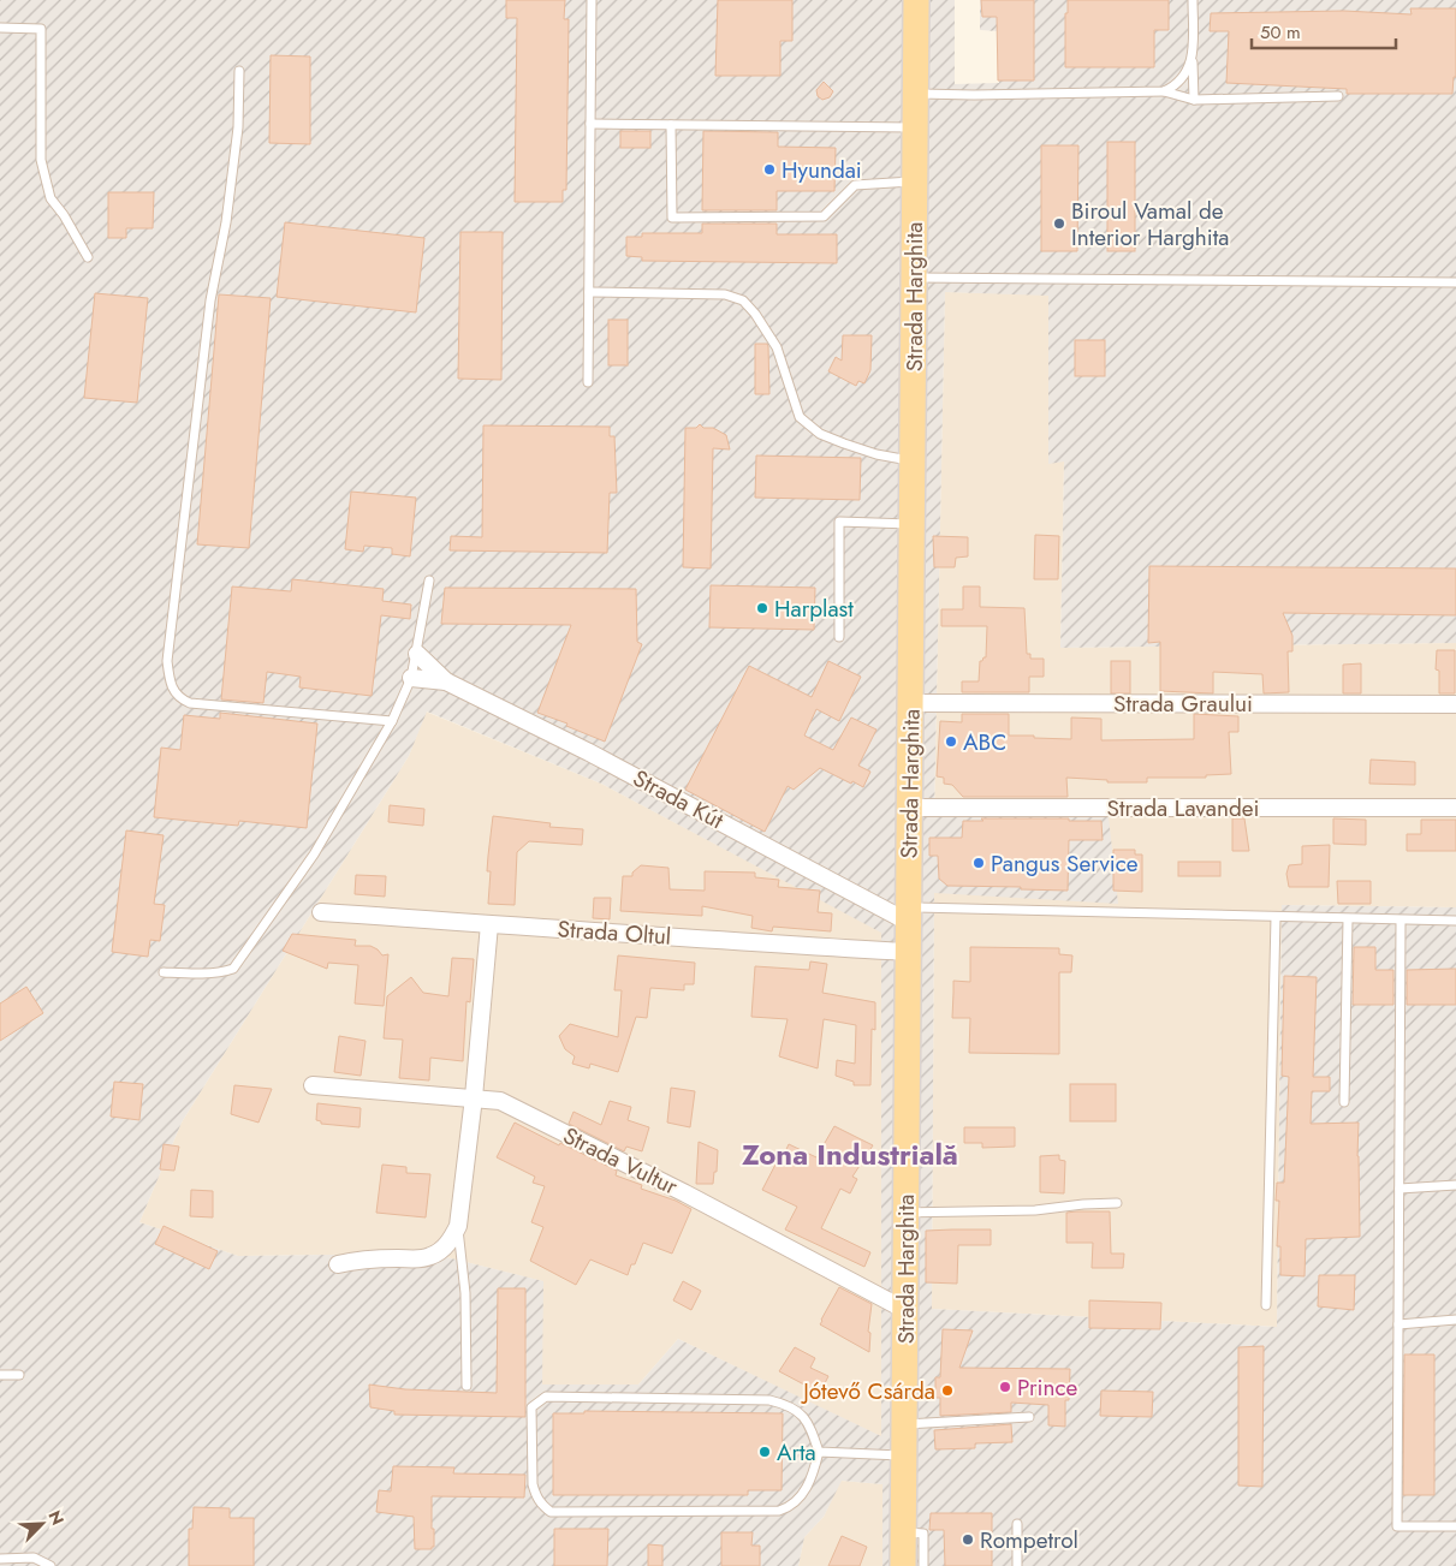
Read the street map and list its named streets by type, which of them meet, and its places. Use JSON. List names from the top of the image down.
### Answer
{
  "streets": {
    "main road": ["Strada Harghita"],
    "street": [
      "Strada Graului",
      "Strada Kút",
      "Strada Lavandei",
      "Strada Oltul",
      "Strada Vultur"
    ]
  },
  "crossings": [
    ["Strada Harghita", "Strada Graului"],
    ["Strada Harghita", "Strada Kút"],
    ["Strada Harghita", "Strada Lavandei"],
    ["Strada Harghita", "Strada Oltul"],
    ["Strada Harghita", "Strada Vultur"]
  ],
  "districts": ["Zona Industrială"],
  "places": [
    "Hyundai",
    "Biroul Vamal de Interior Harghita",
    "Harplast",
    "ABC",
    "Pangus Service",
    "Prince",
    "Jótevő Csárda",
    "Arta",
    "Rompetrol"
  ],
  "scale_bar": "50 m",
  "north": "top right"
}
